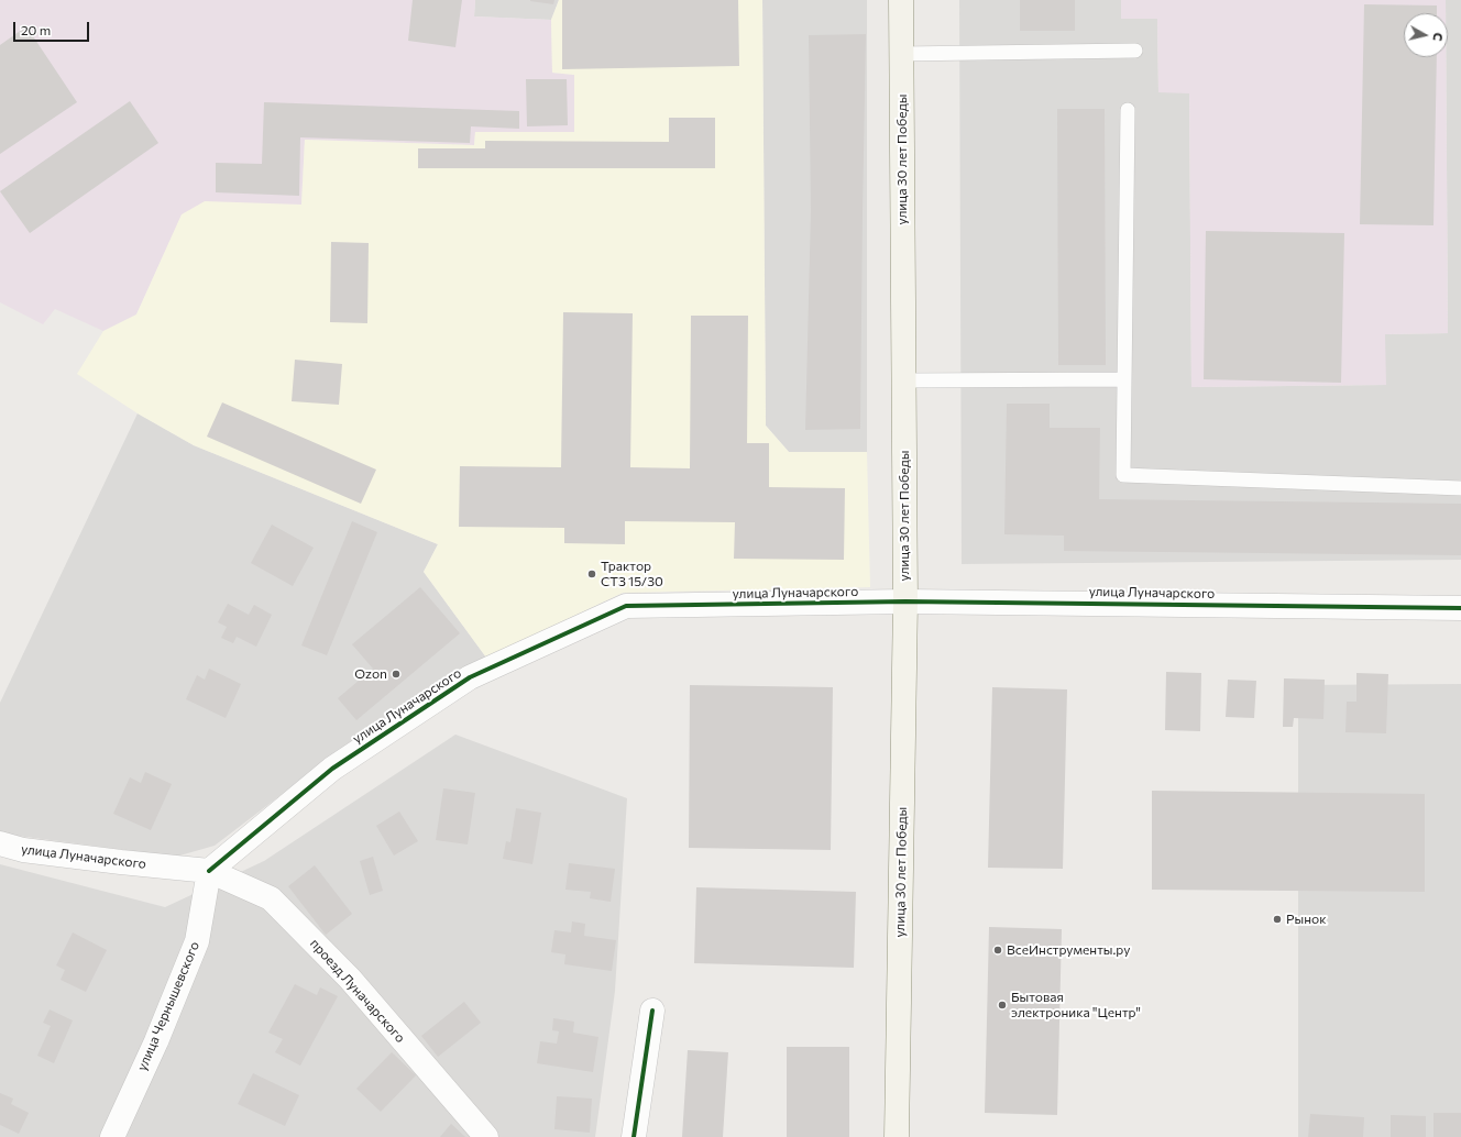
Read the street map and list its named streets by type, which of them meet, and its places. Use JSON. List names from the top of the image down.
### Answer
{
  "streets": {
    "main road": ["улица 30 лет Победы"],
    "street": ["улица Луначарского", "проезд Луначарского", "улица Чернышевского"]
  },
  "crossings": [
    ["улица 30 лет Победы", "улица Луначарского"],
    ["улица Луначарского", "проезд Луначарского"],
    ["улица Луначарского", "улица Чернышевского"],
    ["проезд Луначарского", "улица Чернышевского"]
  ],
  "places": [
    "Трактор СТЗ 15/30",
    "Ozon",
    "Рынок",
    "ВсеИнструменты.ру",
    "Бытовая электроника \"Центр\""
  ],
  "scale_bar": "20 m",
  "north": "right"
}
